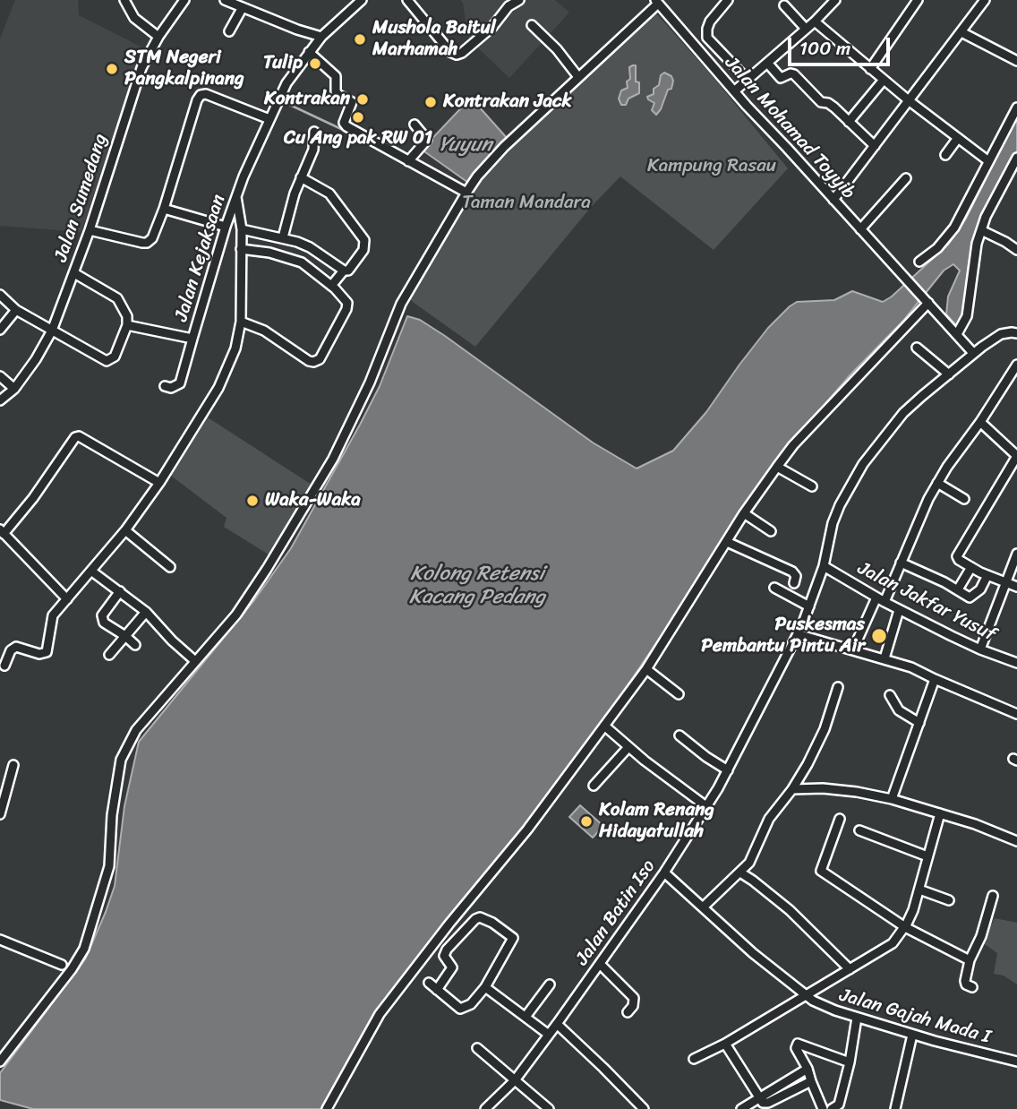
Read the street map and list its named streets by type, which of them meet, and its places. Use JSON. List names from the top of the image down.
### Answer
{
  "streets": {
    "street": [
      "Jalan Mohamad Toyyib",
      "Jalan Sumedang",
      "Jalan Kejaksaan",
      "Jalan Jakfar Yusuf",
      "Jalan Batin Iso",
      "Jalan Gajah Mada I"
    ]
  },
  "crossings": [
    ["Jalan Jakfar Yusuf", "Jalan Batin Iso"],
    ["Jalan Batin Iso", "Jalan Gajah Mada I"]
  ],
  "water": ["Yuyun", "Kolong Retensi Kacang Pedang"],
  "parks": ["Kampung Rasau", "Taman Mandara"],
  "places": [
    "Mushola Baitul Marhamah",
    "Tulip",
    "STM Negeri Pangkalpinang",
    "Kontrakan",
    "Kontrakan Jack",
    "Cu Ang pak RW 01",
    "Waka-Waka",
    "Puskesmas Pembantu Pintu Air",
    "Kolam Renang Hidayatullah"
  ],
  "scale_bar": "100 m"
}
